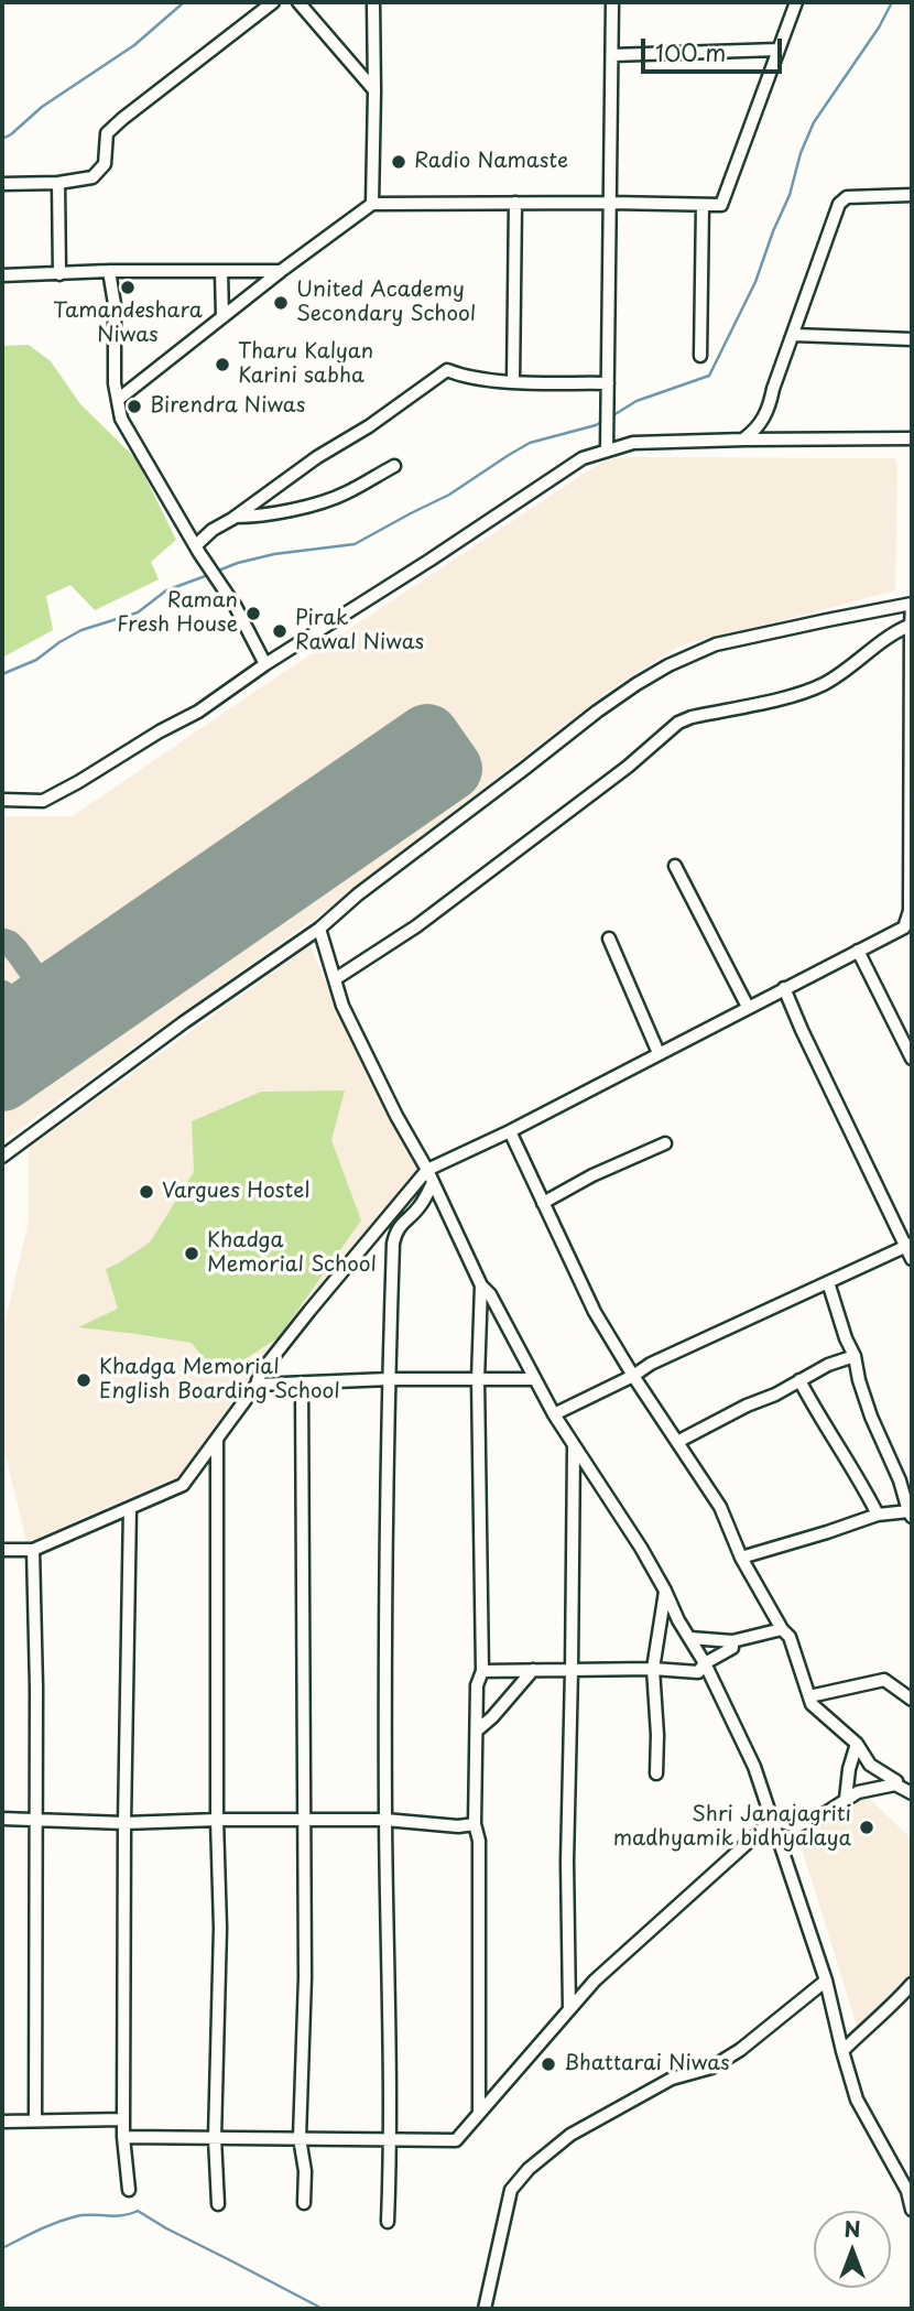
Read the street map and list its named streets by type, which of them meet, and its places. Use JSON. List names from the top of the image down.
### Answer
{
  "places": [
    "Radio Namaste",
    "Tamandeshara Niwas",
    "United Academy Secondary School",
    "Tharu Kalyan Karini sabha",
    "Birendra Niwas",
    "Raman Fresh House",
    "Pirak Rawal Niwas",
    "Vargues Hostel",
    "Khadga Memorial School",
    "Khadga Memorial English Boarding School",
    "Shri Janajagriti madhyamik bidhyalaya",
    "Bhattarai Niwas"
  ],
  "scale_bar": "100 m",
  "north": "top"
}
